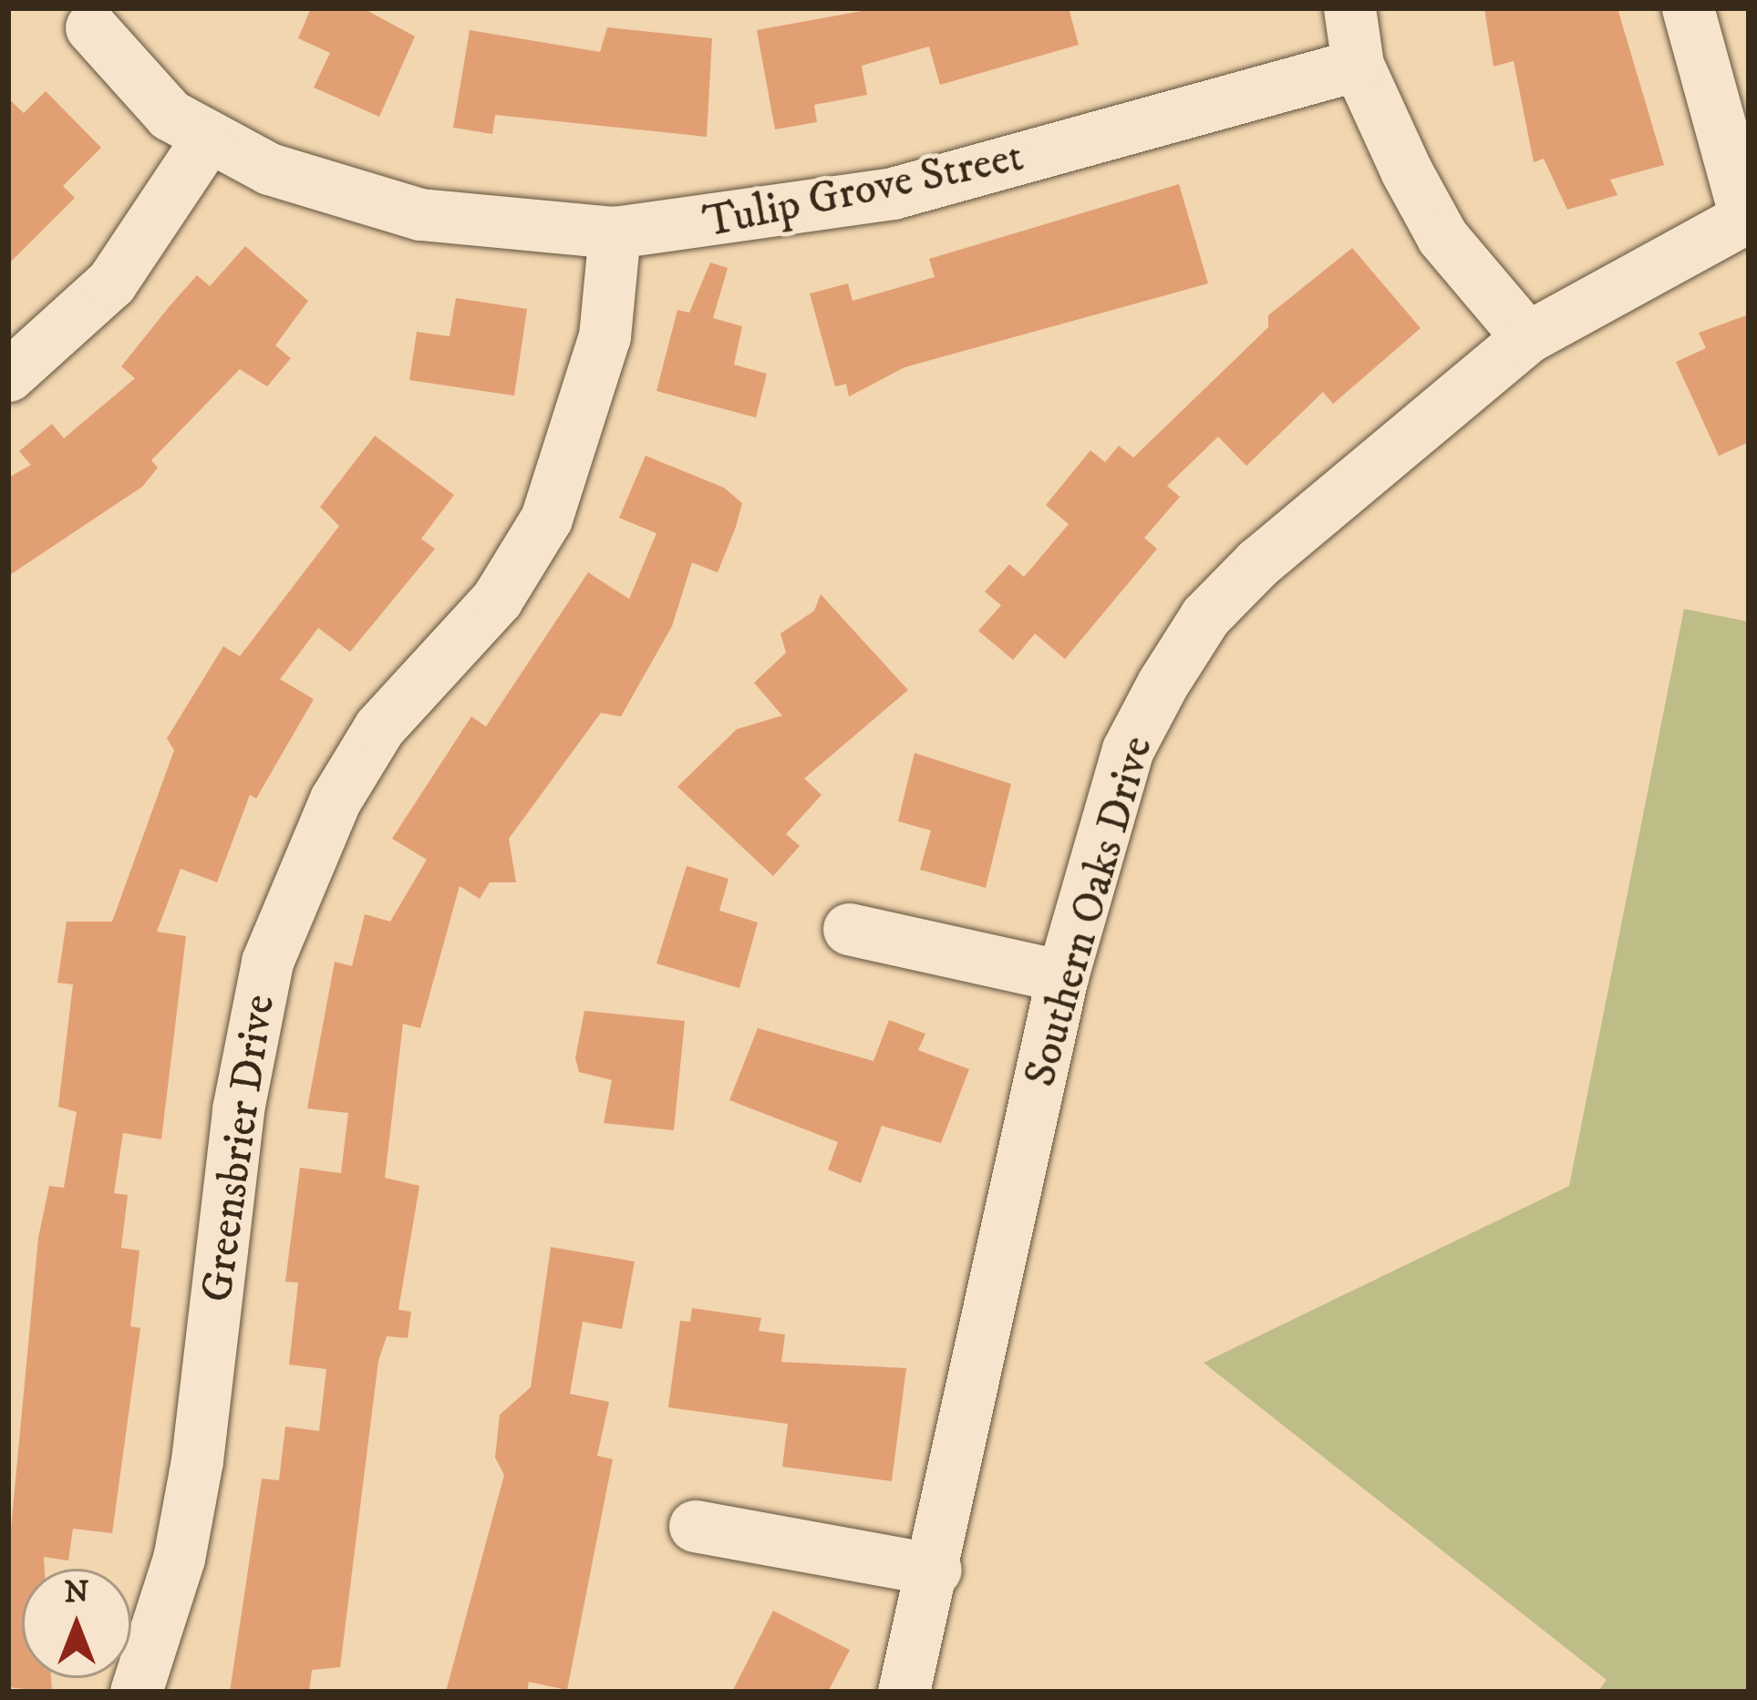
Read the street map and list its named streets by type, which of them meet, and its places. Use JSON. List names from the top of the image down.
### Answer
{
  "streets": {
    "street": ["Tulip Grove Street", "Southern Oaks Drive", "Greensbrier Drive"]
  },
  "crossings": [
    ["Tulip Grove Street", "Greensbrier Drive"]
  ],
  "north": "top"
}
